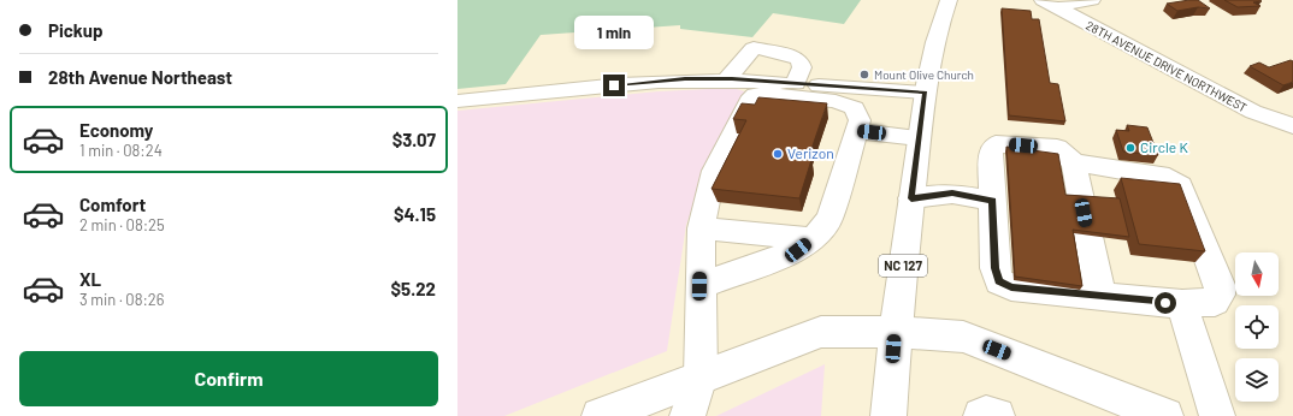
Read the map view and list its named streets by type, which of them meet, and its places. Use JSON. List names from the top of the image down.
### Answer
{
  "streets": {
    "street": ["28TH AVENUE DRIVE NORTHWEST", "NC 127"]
  },
  "places": ["Mount Olive Church", "Circle K", "Verizon"],
  "north": "bottom",
  "page": {
    "banner": ["Pickup", "28th Avenue Northeast"],
    "bubble": "1 min",
    "list": [
      {
        "name": "Economy",
        "note": "1 min · 08:24",
        "value": "$3.07"
      },
      {
        "name": "Comfort",
        "note": "2 min · 08:25",
        "value": "$4.15"
      },
      {
        "name": "XL",
        "note": "3 min · 08:26",
        "value": "$5.22"
      }
    ],
    "buttons": "Confirm"
  }
}
